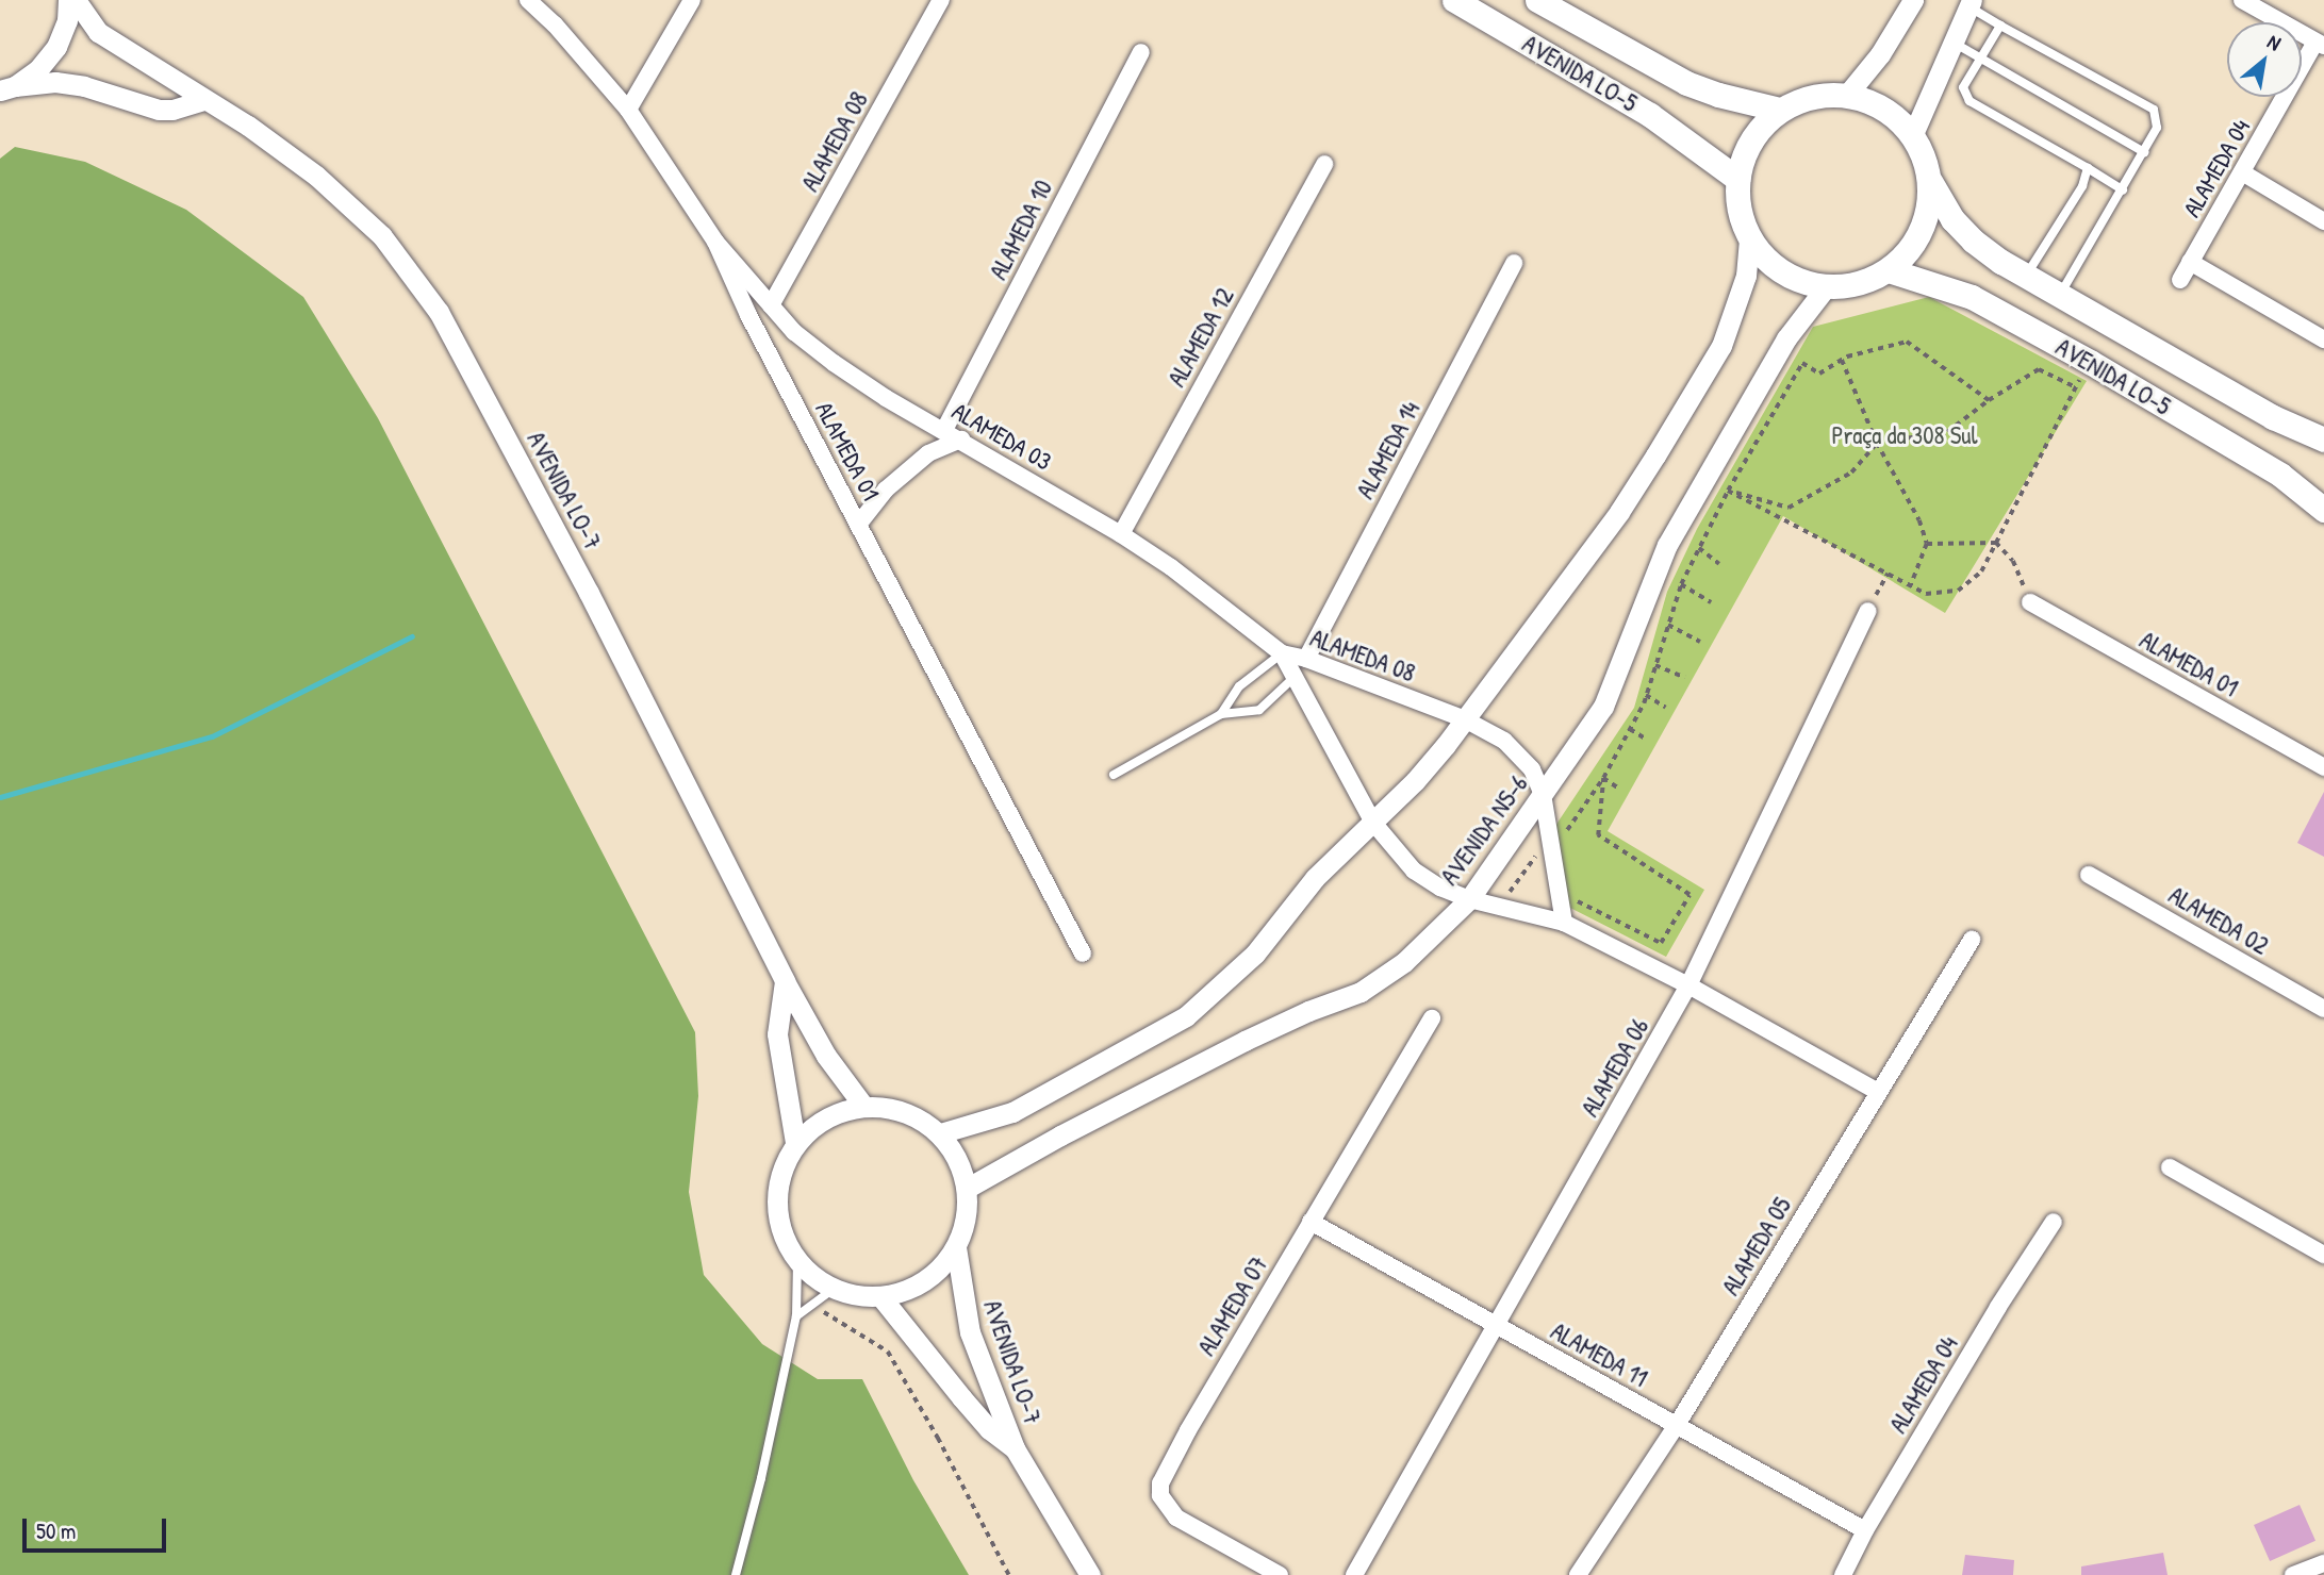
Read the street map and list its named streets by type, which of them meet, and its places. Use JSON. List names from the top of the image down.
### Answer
{
  "streets": {
    "main road": ["AVENIDA LO-5"],
    "street": [
      "ALAMEDA 08",
      "ALAMEDA 04",
      "ALAMEDA 10",
      "ALAMEDA 12",
      "ALAMEDA 03",
      "ALAMEDA 14",
      "ALAMEDA 01",
      "AVENIDA LO-7",
      "AVENIDA NS-6",
      "ALAMEDA 02",
      "ALAMEDA 06",
      "ALAMEDA 05",
      "ALAMEDA 07",
      "ALAMEDA 11"
    ]
  },
  "crossings": [
    ["AVENIDA LO-5", "AVENIDA NS-6"],
    ["ALAMEDA 08", "ALAMEDA 03"],
    ["ALAMEDA 08", "ALAMEDA 14"],
    ["ALAMEDA 08", "AVENIDA NS-6"],
    ["ALAMEDA 08", "ALAMEDA 06"],
    ["ALAMEDA 08", "ALAMEDA 05"],
    ["ALAMEDA 04", "ALAMEDA 11"],
    ["ALAMEDA 10", "ALAMEDA 03"],
    ["ALAMEDA 12", "ALAMEDA 03"],
    ["ALAMEDA 03", "ALAMEDA 01"],
    ["AVENIDA LO-7", "AVENIDA NS-6"],
    ["ALAMEDA 06", "ALAMEDA 11"],
    ["ALAMEDA 05", "ALAMEDA 11"],
    ["ALAMEDA 07", "ALAMEDA 11"]
  ],
  "parks": ["Praça da 308 Sul"],
  "scale_bar": "50 m",
  "north": "top right"
}
